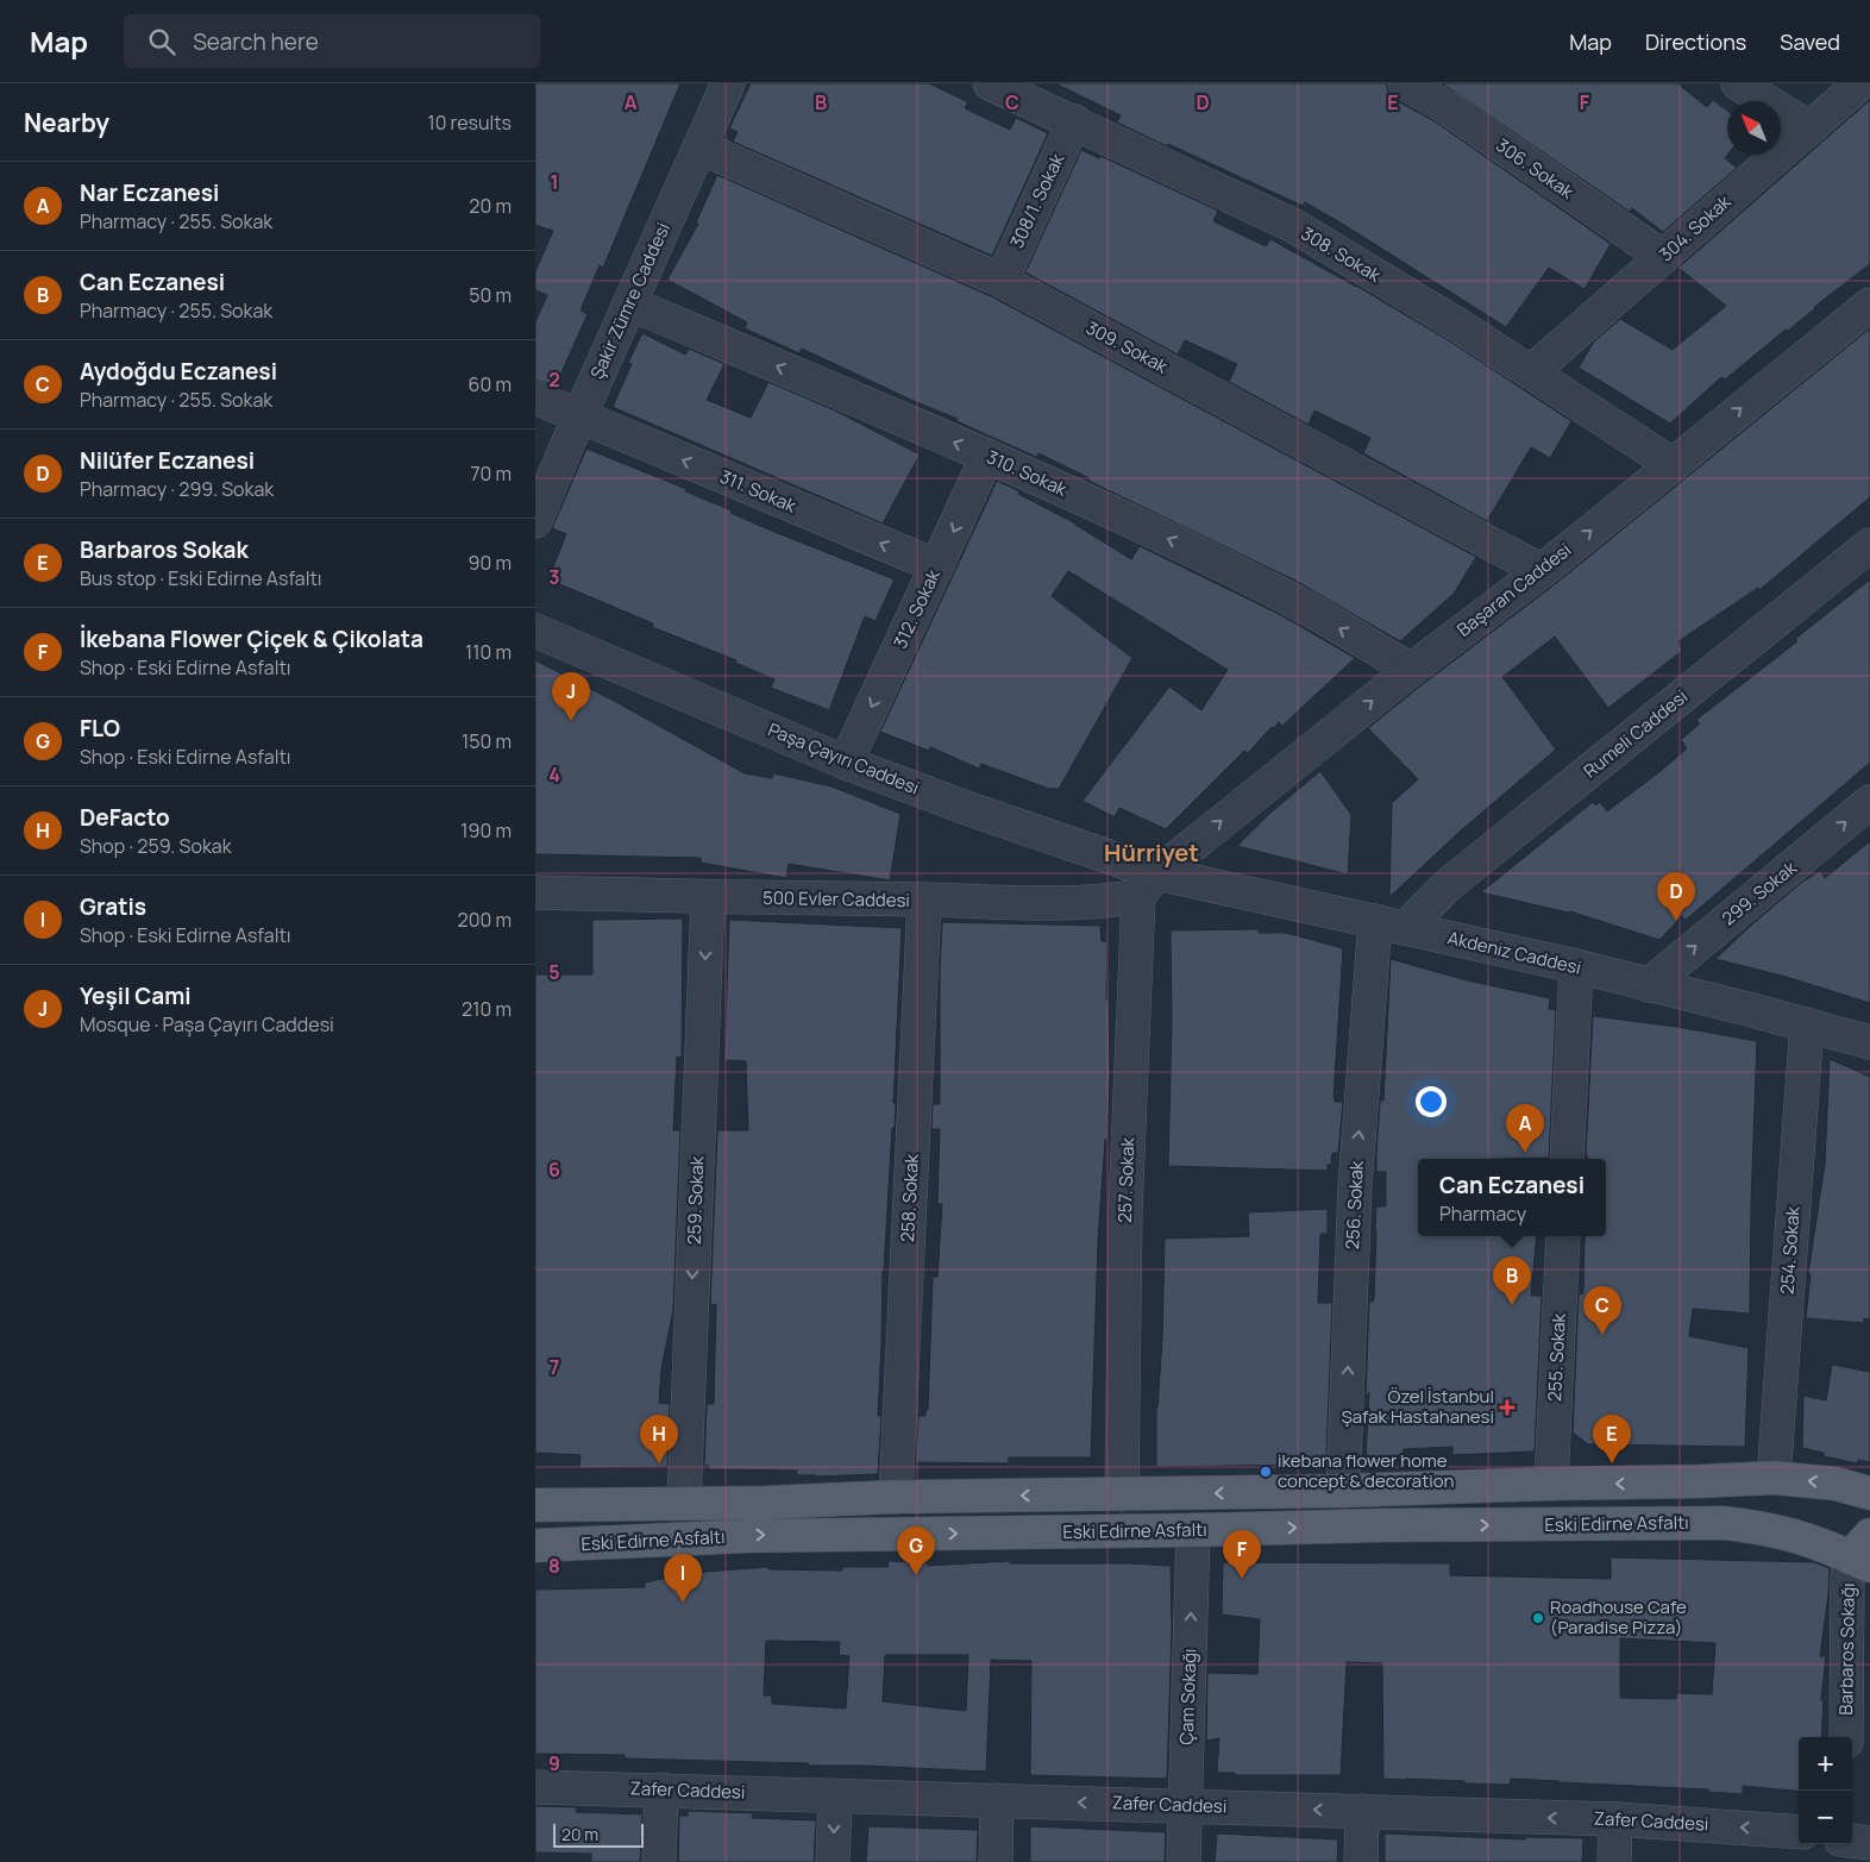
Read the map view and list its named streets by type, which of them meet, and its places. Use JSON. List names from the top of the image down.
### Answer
{
  "streets": {
    "main road": ["Eski Edirne Asfaltı"],
    "street": [
      "306. Sokak",
      "308/1. Sokak",
      "304. Sokak",
      "308. Sokak",
      "Şakir Zümre Caddesi",
      "309. Sokak",
      "310. Sokak",
      "311. Sokak",
      "Başaran Caddesi",
      "312. Sokak",
      "Rumeli Caddesi",
      "Paşa Çayırı Caddesi",
      "299. Sokak",
      "500 Evler Caddesi",
      "Akdeniz Caddesi",
      "257. Sokak",
      "258. Sokak",
      "259. Sokak",
      "256. Sokak",
      "254. Sokak",
      "255. Sokak",
      "Barbaros Sokağı",
      "Çam Sokağı",
      "Zafer Caddesi"
    ]
  },
  "crossings": [
    ["306. Sokak", "304. Sokak"],
    ["308/1. Sokak", "308. Sokak"],
    ["308/1. Sokak", "309. Sokak"],
    ["304. Sokak", "308. Sokak"],
    ["308. Sokak", "Başaran Caddesi"],
    ["Şakir Zümre Caddesi", "309. Sokak"],
    ["Şakir Zümre Caddesi", "310. Sokak"],
    ["Şakir Zümre Caddesi", "311. Sokak"],
    ["309. Sokak", "Başaran Caddesi"],
    ["310. Sokak", "Başaran Caddesi"],
    ["310. Sokak", "312. Sokak"],
    ["311. Sokak", "312. Sokak"],
    ["Başaran Caddesi", "Paşa Çayırı Caddesi"],
    ["Başaran Caddesi", "500 Evler Caddesi"],
    ["Başaran Caddesi", "Akdeniz Caddesi"],
    ["Başaran Caddesi", "257. Sokak"],
    ["312. Sokak", "Paşa Çayırı Caddesi"],
    ["Rumeli Caddesi", "Akdeniz Caddesi"],
    ["Rumeli Caddesi", "256. Sokak"],
    ["Paşa Çayırı Caddesi", "500 Evler Caddesi"],
    ["Paşa Çayırı Caddesi", "Akdeniz Caddesi"],
    ["Paşa Çayırı Caddesi", "257. Sokak"],
    ["299. Sokak", "Akdeniz Caddesi"],
    ["500 Evler Caddesi", "Akdeniz Caddesi"],
    ["500 Evler Caddesi", "257. Sokak"],
    ["500 Evler Caddesi", "258. Sokak"],
    ["500 Evler Caddesi", "259. Sokak"],
    ["Akdeniz Caddesi", "257. Sokak"],
    ["Akdeniz Caddesi", "256. Sokak"],
    ["Akdeniz Caddesi", "254. Sokak"],
    ["257. Sokak", "Eski Edirne Asfaltı"],
    ["258. Sokak", "Eski Edirne Asfaltı"],
    ["259. Sokak", "Eski Edirne Asfaltı"],
    ["256. Sokak", "Eski Edirne Asfaltı"],
    ["254. Sokak", "Eski Edirne Asfaltı"],
    ["255. Sokak", "Eski Edirne Asfaltı"],
    ["Eski Edirne Asfaltı", "Barbaros Sokağı"],
    ["Eski Edirne Asfaltı", "Çam Sokağı"],
    ["Çam Sokağı", "Zafer Caddesi"]
  ],
  "one_way": [
    "310. Sokak",
    "311. Sokak",
    "Başaran Caddesi",
    "312. Sokak",
    "299. Sokak",
    "259. Sokak",
    "Çam Sokağı",
    "Zafer Caddesi"
  ],
  "districts": ["Hürriyet"],
  "places": {
    "health": ["Özel İstanbul Şafak Hastahanesi"],
    "other": ["ikebana flower home concept & decoration", "Roadhouse Cafe (Paradise Pizza)"]
  },
  "scale_bar": "20 m",
  "north": "top left",
  "page": {
    "header": "Map",
    "search": "Search here",
    "nav": ["Map", "Directions", "Saved"],
    "heading": ["Nearby", "10 results"],
    "list": [
      {
        "mark": "A",
        "name": "Nar Eczanesi",
        "note": "Pharmacy · 255. Sokak",
        "value": "20 m"
      },
      {
        "mark": "B",
        "name": "Can Eczanesi",
        "note": "Pharmacy · 255. Sokak",
        "value": "50 m"
      },
      {
        "mark": "C",
        "name": "Aydoğdu Eczanesi",
        "note": "Pharmacy · 255. Sokak",
        "value": "60 m"
      },
      {
        "mark": "D",
        "name": "Nilüfer Eczanesi",
        "note": "Pharmacy · 299. Sokak",
        "value": "70 m"
      },
      {
        "mark": "E",
        "name": "Barbaros Sokak",
        "note": "Bus stop · Eski Edirne Asfaltı",
        "value": "90 m"
      },
      {
        "mark": "F",
        "name": "İkebana Flower Çiçek & Çikolata",
        "note": "Shop · Eski Edirne Asfaltı",
        "value": "110 m"
      },
      {
        "mark": "G",
        "name": "FLO",
        "note": "Shop · Eski Edirne Asfaltı",
        "value": "150 m"
      },
      {
        "mark": "H",
        "name": "DeFacto",
        "note": "Shop · 259. Sokak",
        "value": "190 m"
      },
      {
        "mark": "I",
        "name": "Gratis",
        "note": "Shop · Eski Edirne Asfaltı",
        "value": "200 m"
      },
      {
        "mark": "J",
        "name": "Yeşil Cami",
        "note": "Mosque · Paşa Çayırı Caddesi",
        "value": "210 m"
      }
    ],
    "pins": [
      "J",
      "D",
      "A",
      "B",
      "C",
      "E",
      "H",
      "G",
      "F",
      "I"
    ],
    "popup": ["Can Eczanesi", "Pharmacy"],
    "map_buttons": ["+", "−"],
    "scale": "20 m"
  },
  "grid": {
    "columns": [
      "A",
      "B",
      "C",
      "D",
      "E",
      "F"
    ],
    "rows": [
      "1",
      "2",
      "3",
      "4",
      "5",
      "6",
      "7",
      "8",
      "9"
    ]
  }
}
